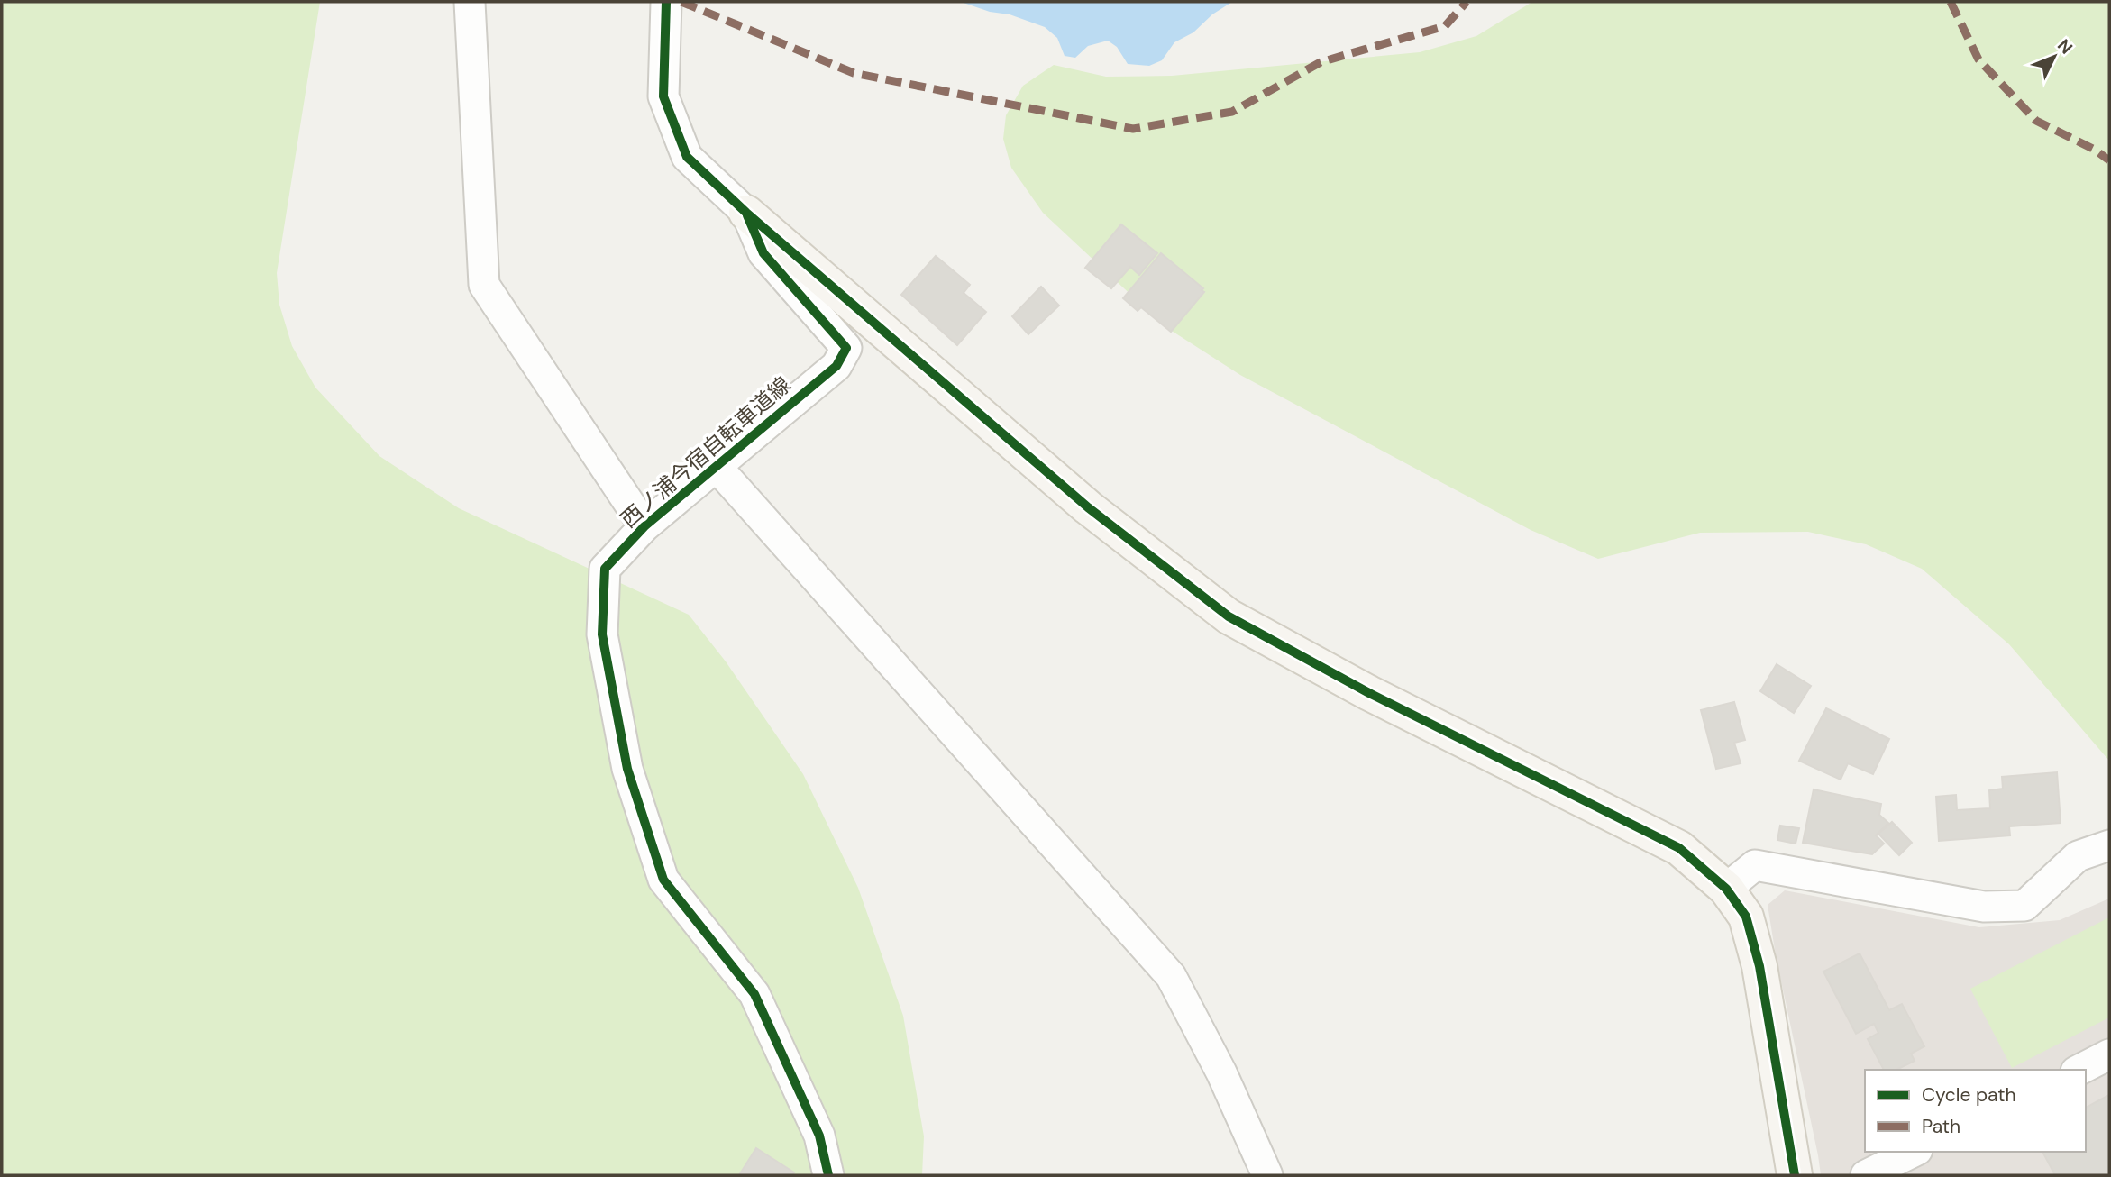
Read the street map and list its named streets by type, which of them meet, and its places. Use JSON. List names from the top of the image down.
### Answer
{
  "streets": {
    "street": ["西ノ浦今宿自転車道線"]
  },
  "legend": ["Cycle path", "Path"],
  "north": "top right"
}
